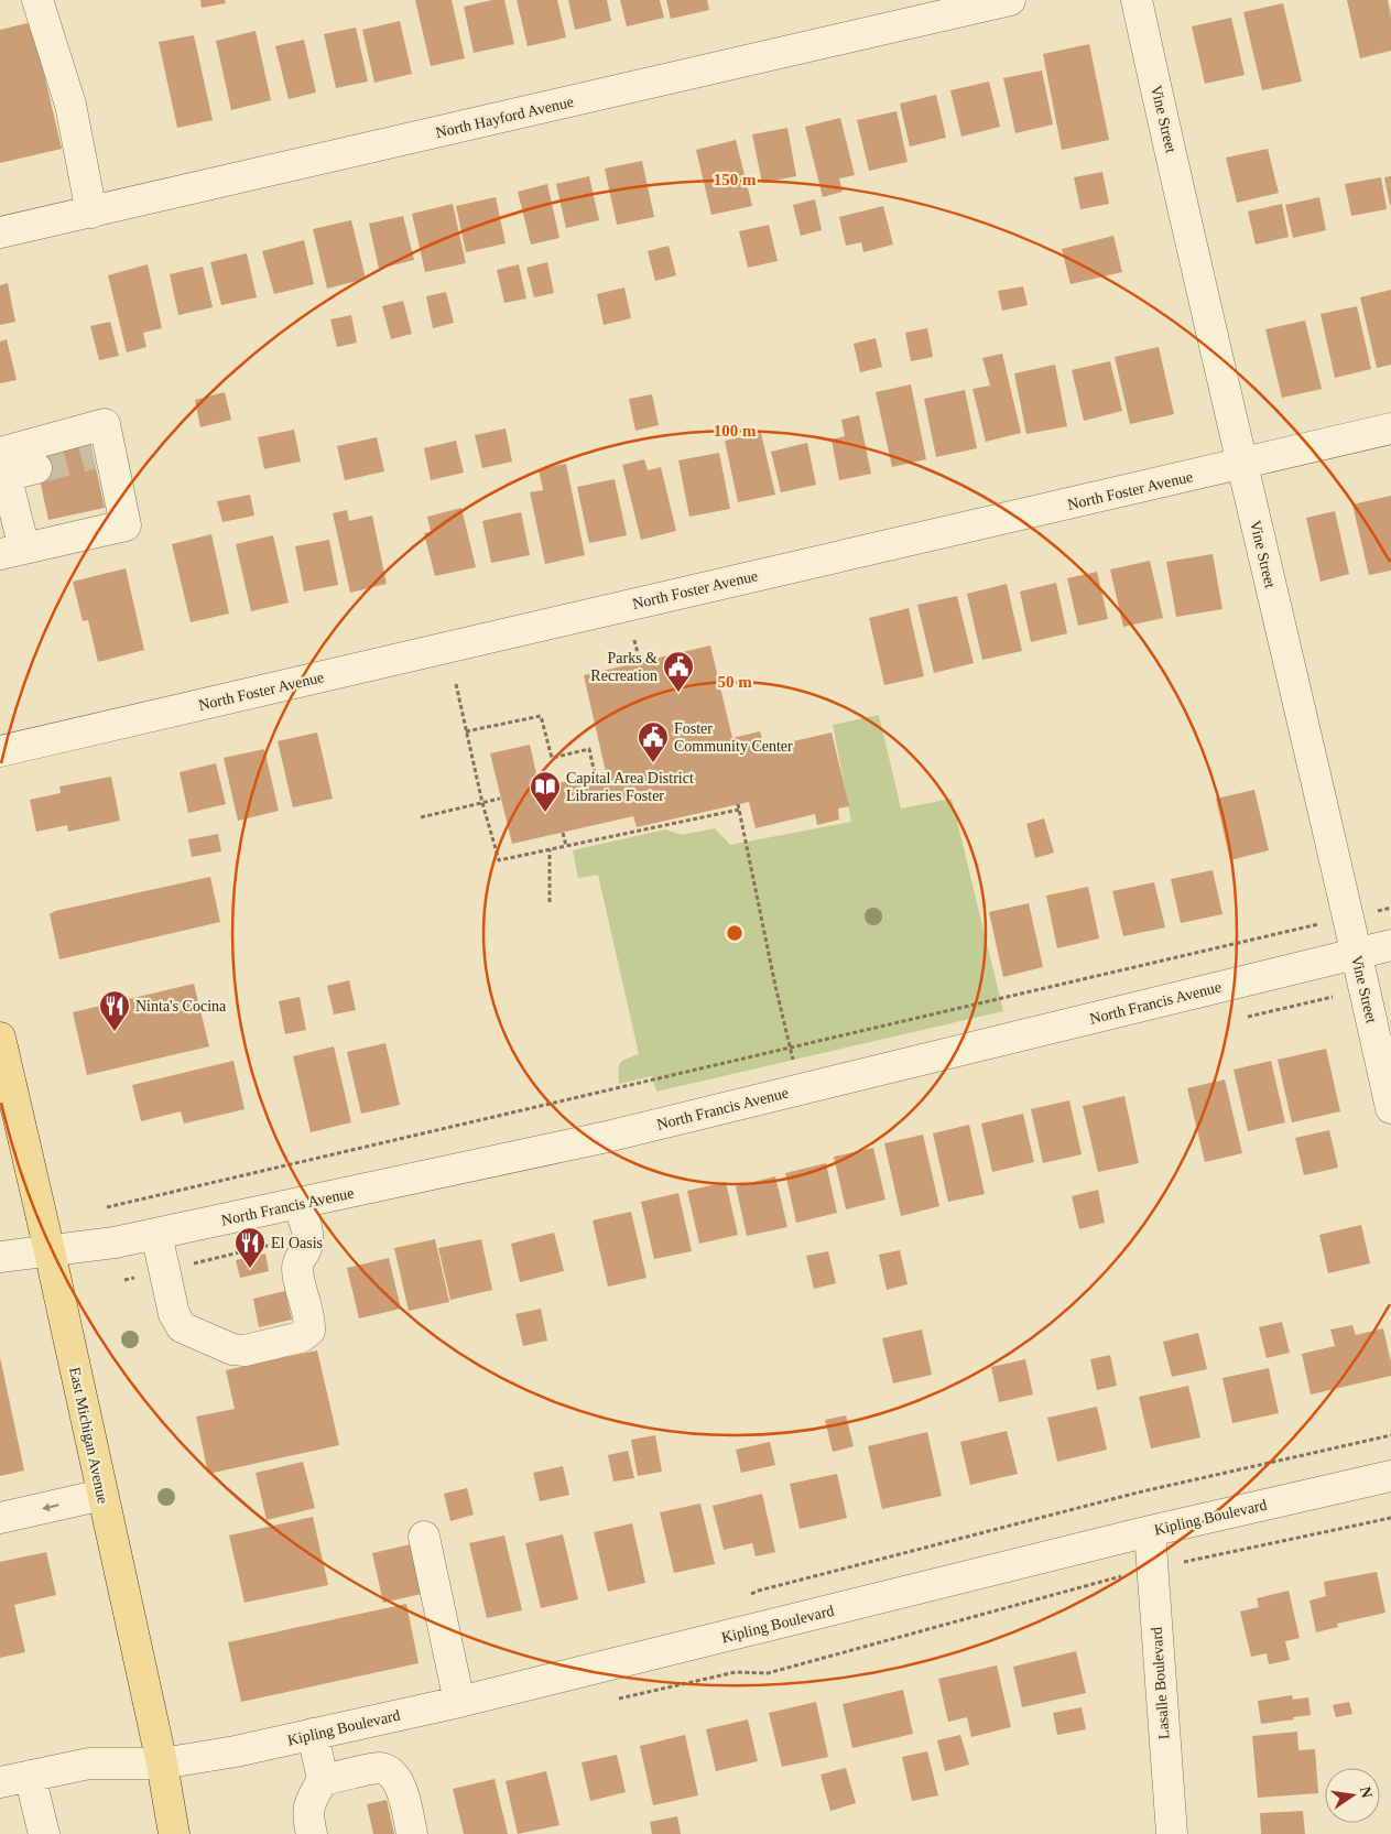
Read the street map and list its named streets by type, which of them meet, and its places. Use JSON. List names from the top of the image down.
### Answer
{
  "streets": {
    "main road": ["East Michigan Avenue"],
    "street": [
      "North Hayford Avenue",
      "Vine Street",
      "North Foster Avenue",
      "North Francis Avenue",
      "Kipling Boulevard",
      "Lasalle Boulevard"
    ]
  },
  "crossings": [
    ["Vine Street", "North Foster Avenue"],
    ["Vine Street", "North Francis Avenue"],
    ["North Francis Avenue", "East Michigan Avenue"],
    ["East Michigan Avenue", "Kipling Boulevard"],
    ["Kipling Boulevard", "Lasalle Boulevard"]
  ],
  "places": {
    "public building": ["Parks & Recreation", "Foster Community Center"],
    "library": ["Capital Area District Libraries Foster"],
    "restaurant": ["Ninta's Cocina", "El Oasis"]
  },
  "north": "right",
  "rings": ["150 m", "100 m", "50 m"]
}
